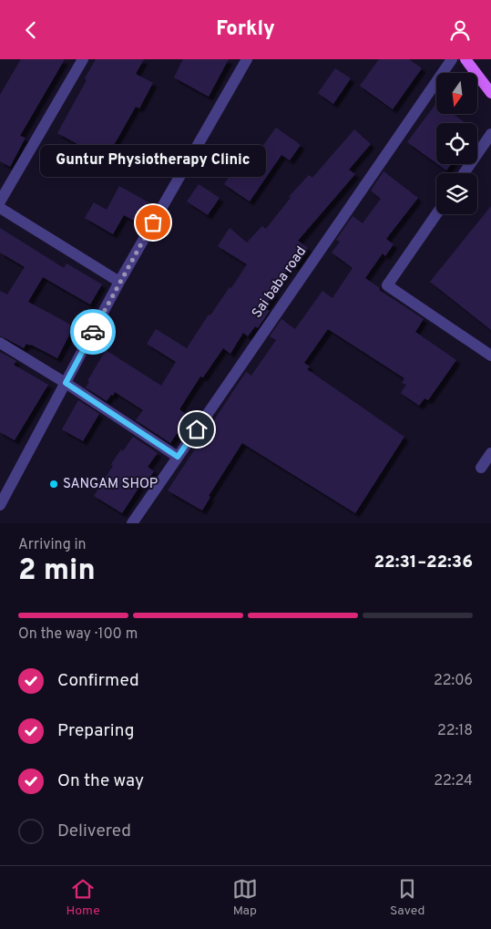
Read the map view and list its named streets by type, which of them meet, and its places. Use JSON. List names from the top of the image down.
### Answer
{
  "streets": {
    "street": ["Sai baba road"]
  },
  "places": ["Guntur Physiotherapy Clinic", "SANGAM SHOP"],
  "north": "bottom",
  "page": {
    "header": "Forkly",
    "bubble": "Guntur Physiotherapy Clinic",
    "heading": ["2 min", "Arriving in", "22:31–22:36"],
    "bar": "On the way · 100 m",
    "list": [
      ["Confirmed", "22:06"],
      ["Preparing", "22:18"],
      ["On the way", "22:24"],
      "Delivered"
    ],
    "tabs": ["Home", "Map", "Saved"]
  }
}
